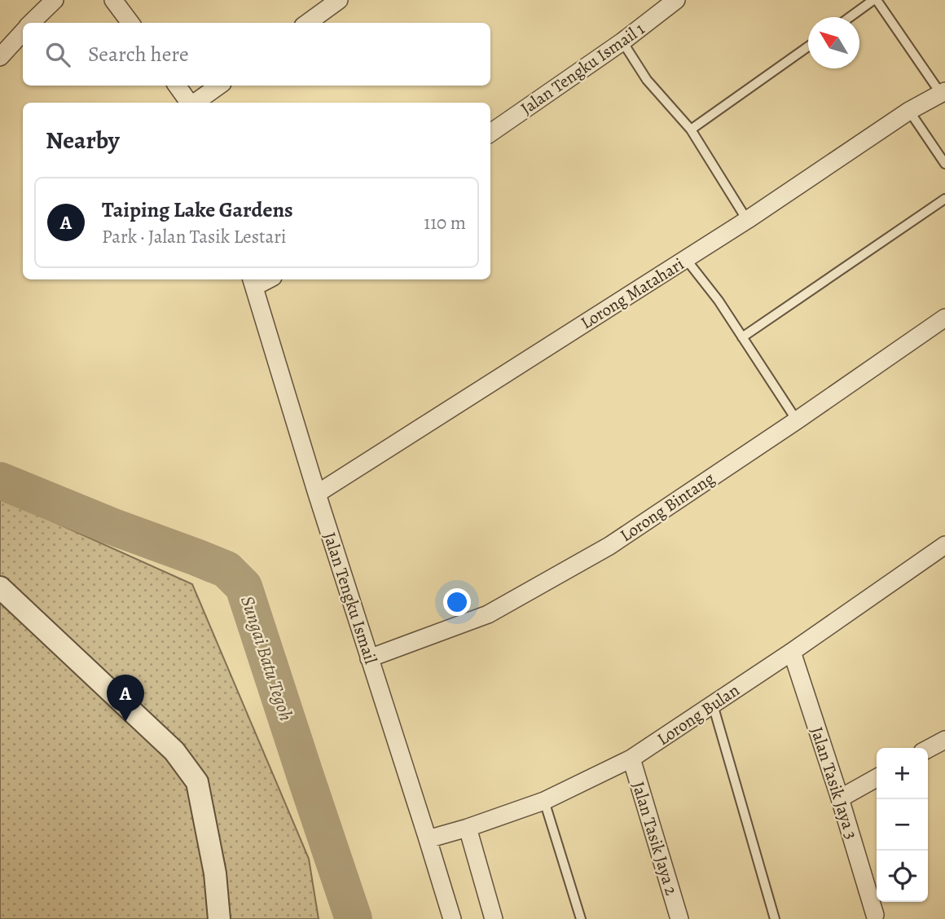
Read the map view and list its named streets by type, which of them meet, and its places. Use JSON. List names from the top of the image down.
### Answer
{
  "streets": {
    "street": [
      "Jalan Tengku Ismail 1",
      "Lorong Matahari",
      "Lorong Bintang",
      "Jalan Tengku Ismail",
      "Lorong Bulan",
      "Jalan Tasik Jaya 3",
      "Jalan Tasik Jaya 2"
    ]
  },
  "crossings": [
    ["Lorong Matahari", "Jalan Tengku Ismail"],
    ["Lorong Bintang", "Jalan Tengku Ismail"],
    ["Jalan Tengku Ismail", "Lorong Bulan"],
    ["Lorong Bulan", "Jalan Tasik Jaya 3"],
    ["Lorong Bulan", "Jalan Tasik Jaya 2"]
  ],
  "water": ["Sungai Batu Tegoh"],
  "north": "top left",
  "page": {
    "search": "Search here",
    "heading": "Nearby",
    "list": [
      {
        "mark": "A",
        "name": "Taiping Lake Gardens",
        "note": "Park · Jalan Tasik Lestari",
        "value": "110 m"
      }
    ],
    "pins": "A",
    "map_buttons": ["+", "−"]
  }
}
